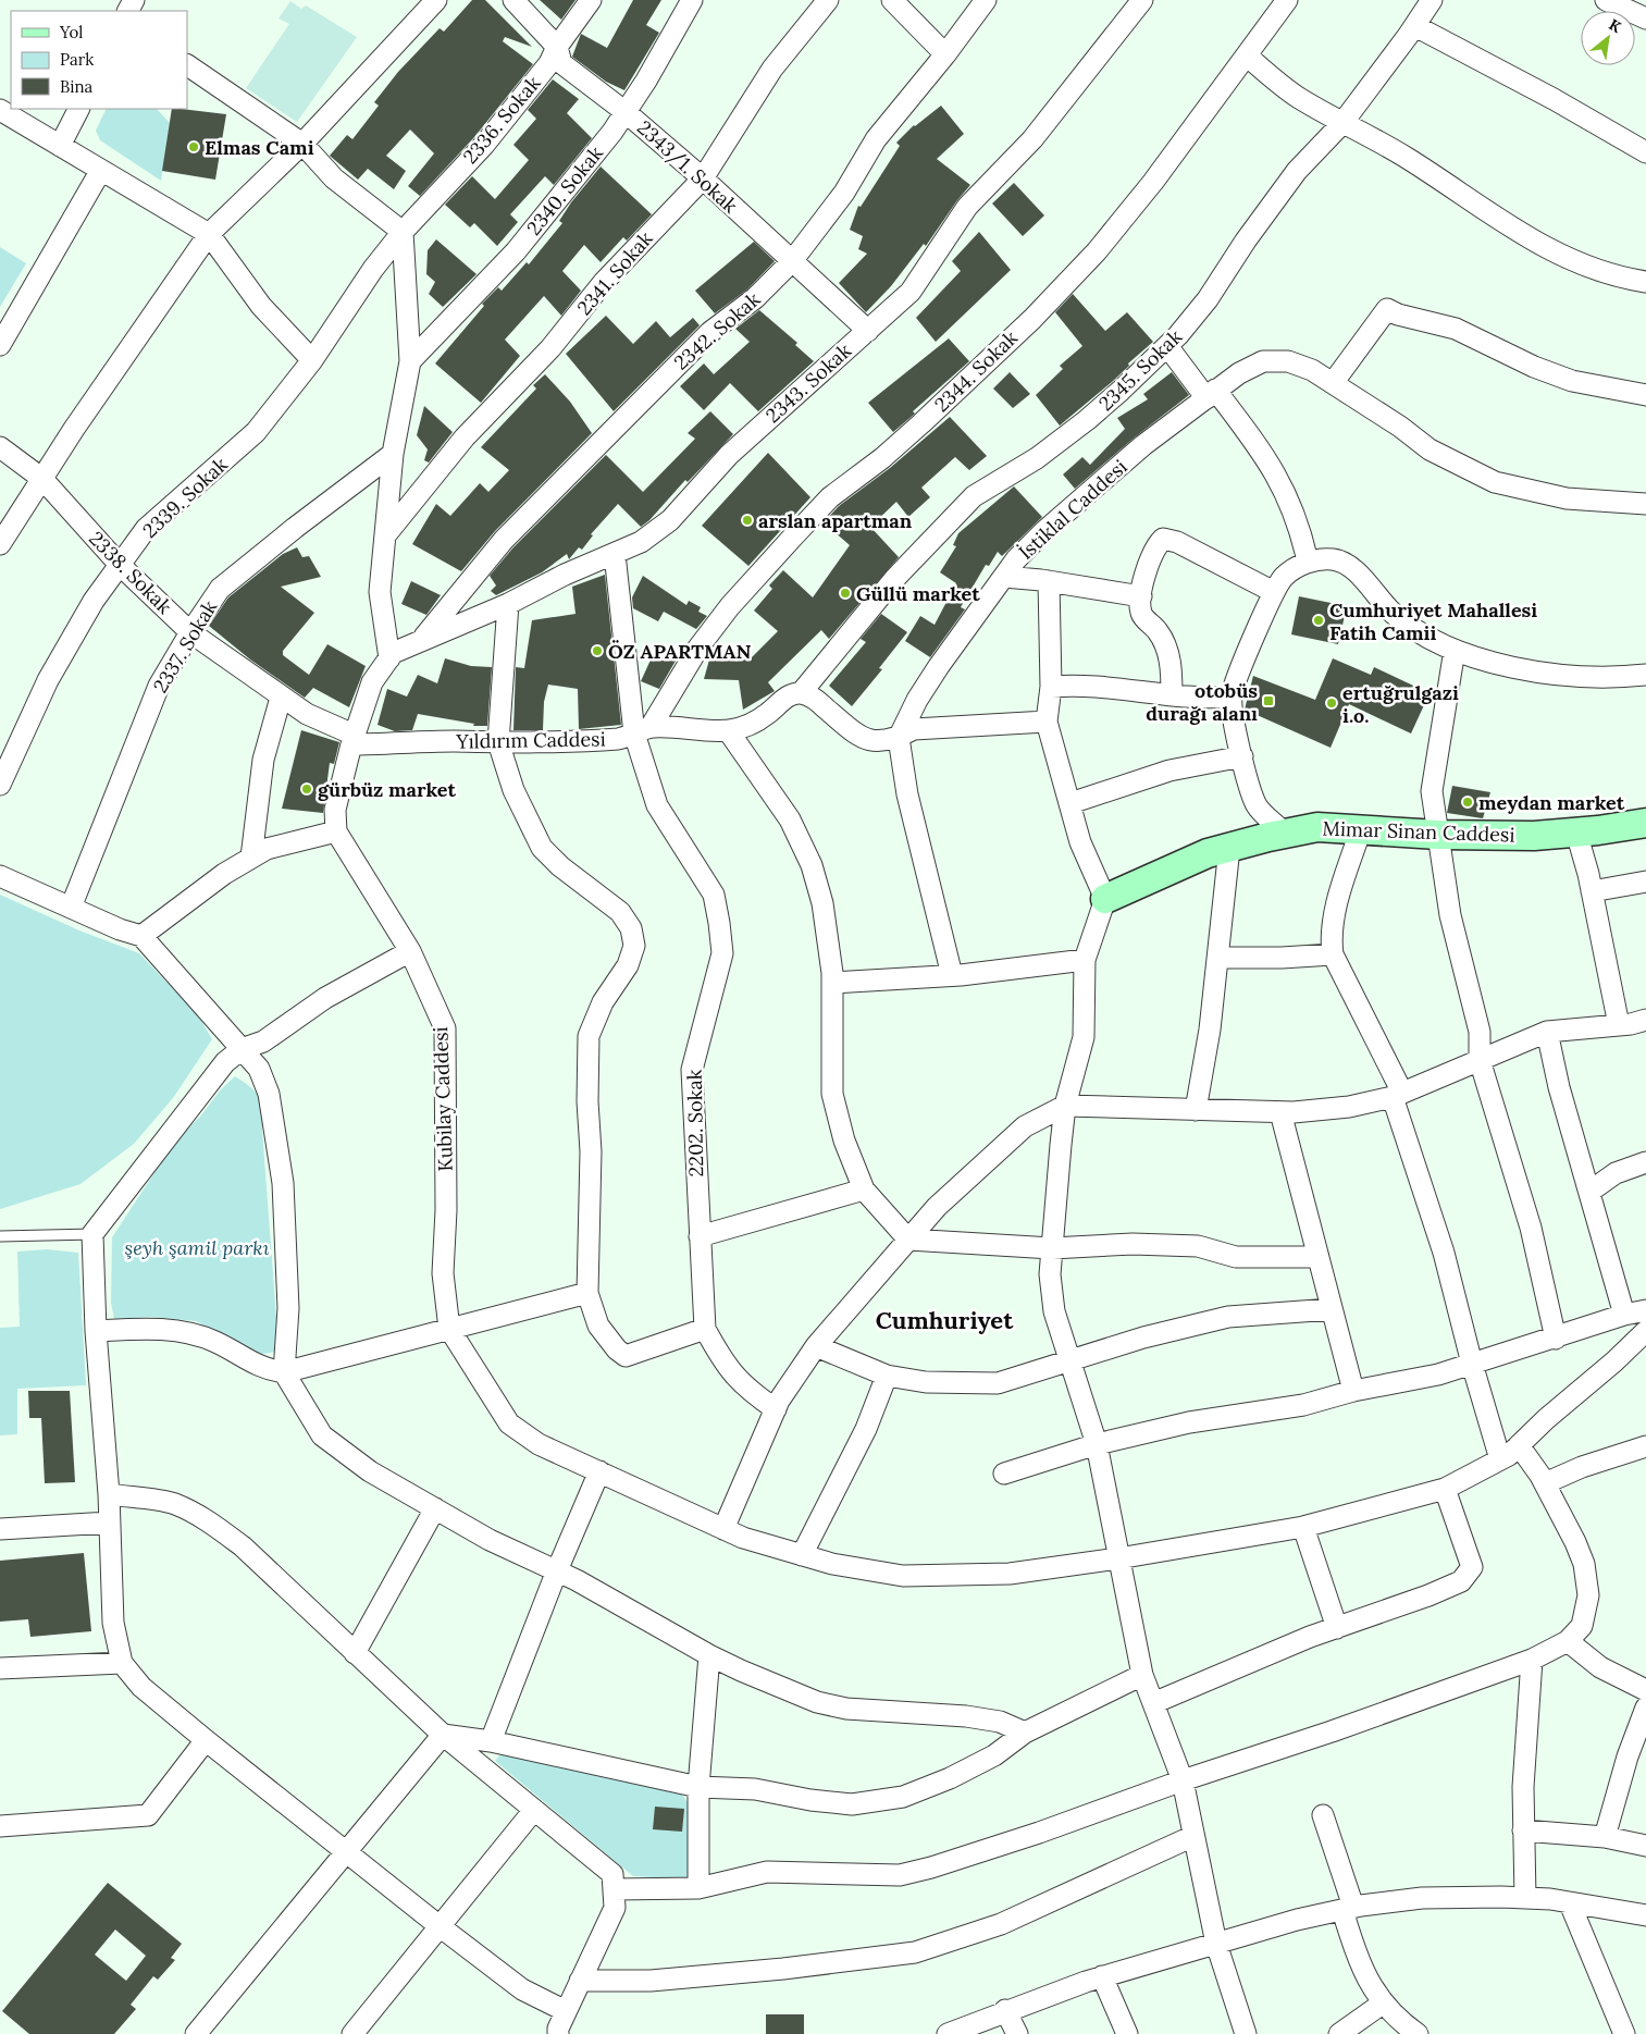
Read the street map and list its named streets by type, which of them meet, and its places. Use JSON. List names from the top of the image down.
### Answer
{
  "streets": {
    "street": [
      "2336. Sokak",
      "2343/1. Sokak",
      "2340. Sokak",
      "2341. Sokak",
      "2342. Sokak",
      "2345. Sokak",
      "2344. Sokak",
      "2343. Sokak",
      "2339. Sokak",
      "İstiklal Caddesi",
      "2338. Sokak",
      "2337. Sokak",
      "Yıldırım Caddesi",
      "Mimar Sinan Caddesi",
      "Kubilay Caddesi",
      "2202. Sokak"
    ]
  },
  "crossings": [
    ["2336. Sokak", "2343/1. Sokak"],
    ["2336. Sokak", "2339. Sokak"],
    ["2343/1. Sokak", "2340. Sokak"],
    ["2343/1. Sokak", "2341. Sokak"],
    ["2343/1. Sokak", "2342. Sokak"],
    ["2343/1. Sokak", "2343. Sokak"],
    ["2342. Sokak", "2343. Sokak"],
    ["2345. Sokak", "Yıldırım Caddesi"],
    ["2344. Sokak", "Yıldırım Caddesi"],
    ["2344. Sokak", "2202. Sokak"],
    ["2343. Sokak", "2202. Sokak"],
    ["2339. Sokak", "2338. Sokak"],
    ["2338. Sokak", "2337. Sokak"],
    ["2338. Sokak", "Yıldırım Caddesi"],
    ["Yıldırım Caddesi", "2202. Sokak"]
  ],
  "districts": ["Cumhuriyet"],
  "parks": ["şeyh şamil parkı"],
  "places": {
    "other": [
      "Elmas Cami",
      "arslan apartman",
      "Güllü market",
      "Cumhuriyet Mahallesi Fatih Camii",
      "ÖZ APARTMAN",
      "ertuğrulgazi i.o.",
      "gürbüz market",
      "meydan market"
    ],
    "transit": ["otobüs durağı alanı"]
  },
  "legend": ["Yol", "Park", "Bina"],
  "north": "top right"
}
